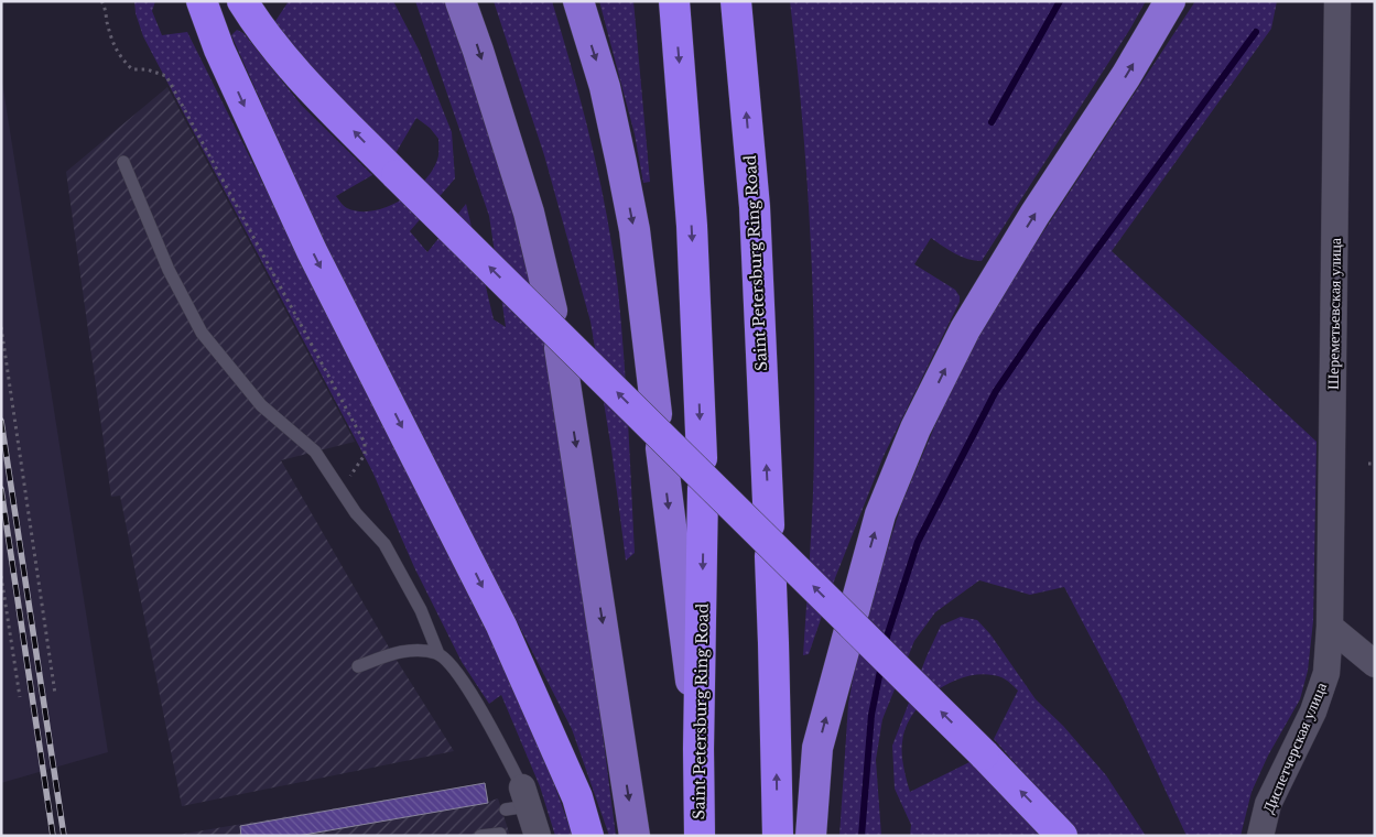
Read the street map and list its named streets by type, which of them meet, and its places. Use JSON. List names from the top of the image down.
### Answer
{
  "streets": {
    "highway": ["Saint Petersburg Ring Road"],
    "street": ["Шереметьевская улица", "Диспетчерская улица"]
  },
  "crossings": [
    ["Шереметьевская улица", "Диспетчерская улица"]
  ]
}
